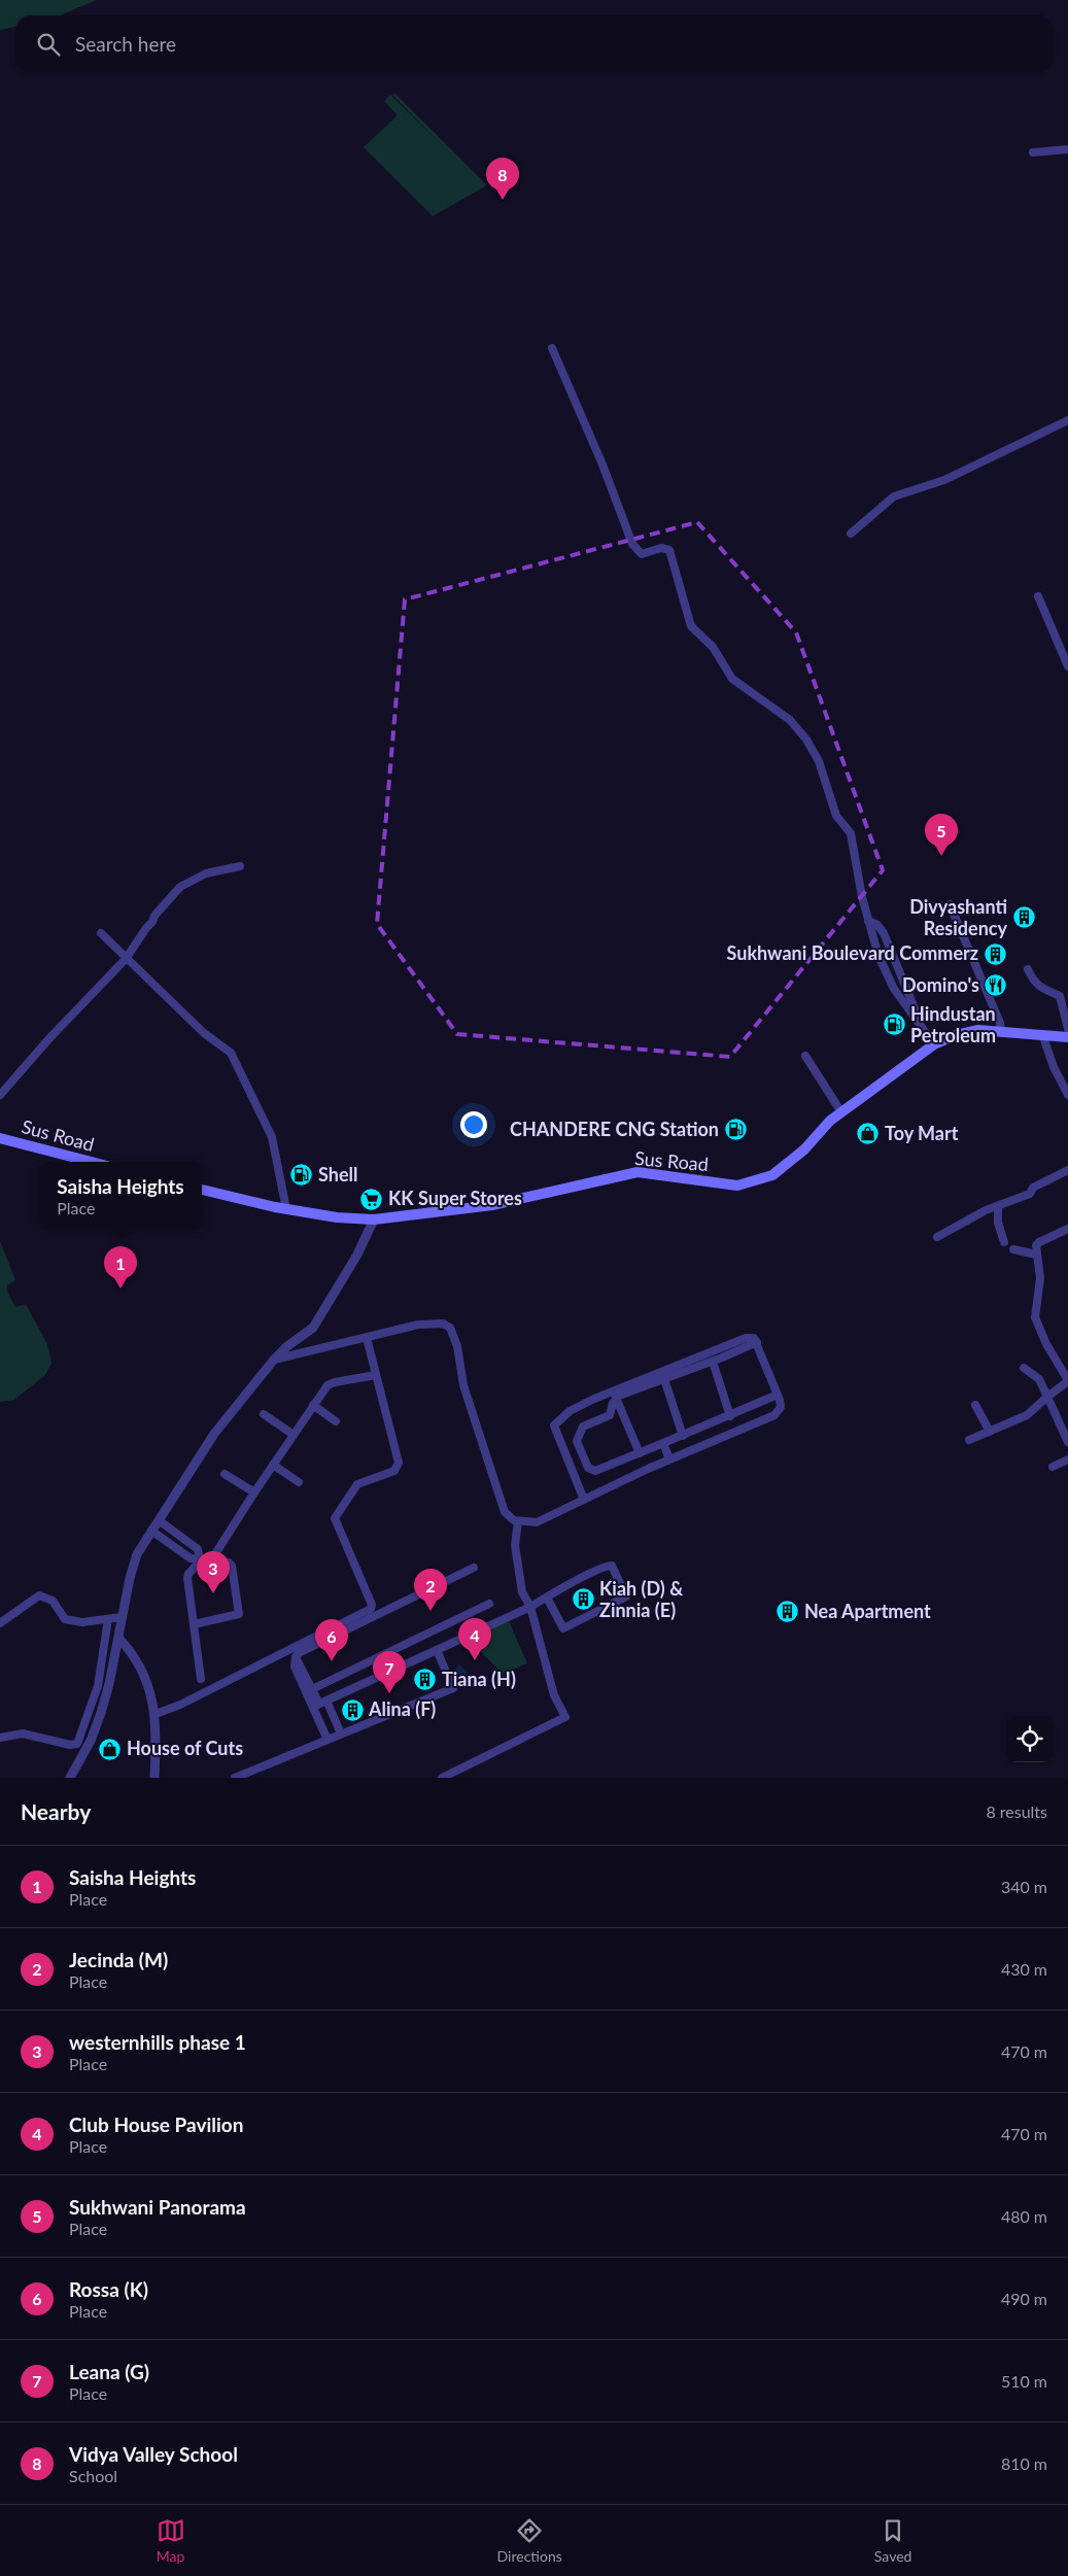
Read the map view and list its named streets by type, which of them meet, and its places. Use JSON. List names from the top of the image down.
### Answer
{
  "streets": {
    "main road": ["Sus Road"]
  },
  "places": {
    "building": [
      "Divyashanti Residency",
      "Sukhwani Boulevard Commerz",
      "Kiah (D) & Zinnia (E)",
      "Nea Apartment",
      "Tiana (H)",
      "Alina (F)"
    ],
    "restaurant": ["Domino's"],
    "fuel station": ["Hindustan Petroleum", "CHANDERE CNG Station", "Shell"],
    "shop": ["Toy Mart", "House of Cuts"],
    "supermarket": ["KK Super Stores"]
  },
  "page": {
    "search": "Search here",
    "pins": [
      "8",
      "5",
      "1",
      "3",
      "2",
      "4",
      "6",
      "7"
    ],
    "popup": ["Saisha Heights", "Place"],
    "heading": ["Nearby", "8 results"],
    "list": [
      {
        "mark": "1",
        "name": "Saisha Heights",
        "note": "Place",
        "value": "340 m"
      },
      {
        "mark": "2",
        "name": "Jecinda (M)",
        "note": "Place",
        "value": "430 m"
      },
      {
        "mark": "3",
        "name": "westernhills phase 1",
        "note": "Place",
        "value": "470 m"
      },
      {
        "mark": "4",
        "name": "Club House Pavilion",
        "note": "Place",
        "value": "470 m"
      },
      {
        "mark": "5",
        "name": "Sukhwani Panorama",
        "note": "Place",
        "value": "480 m"
      },
      {
        "mark": "6",
        "name": "Rossa (K)",
        "note": "Place",
        "value": "490 m"
      },
      {
        "mark": "7",
        "name": "Leana (G)",
        "note": "Place",
        "value": "510 m"
      },
      {
        "mark": "8",
        "name": "Vidya Valley School",
        "note": "School",
        "value": "810 m"
      }
    ],
    "nav": ["Map", "Directions", "Saved"]
  }
}
